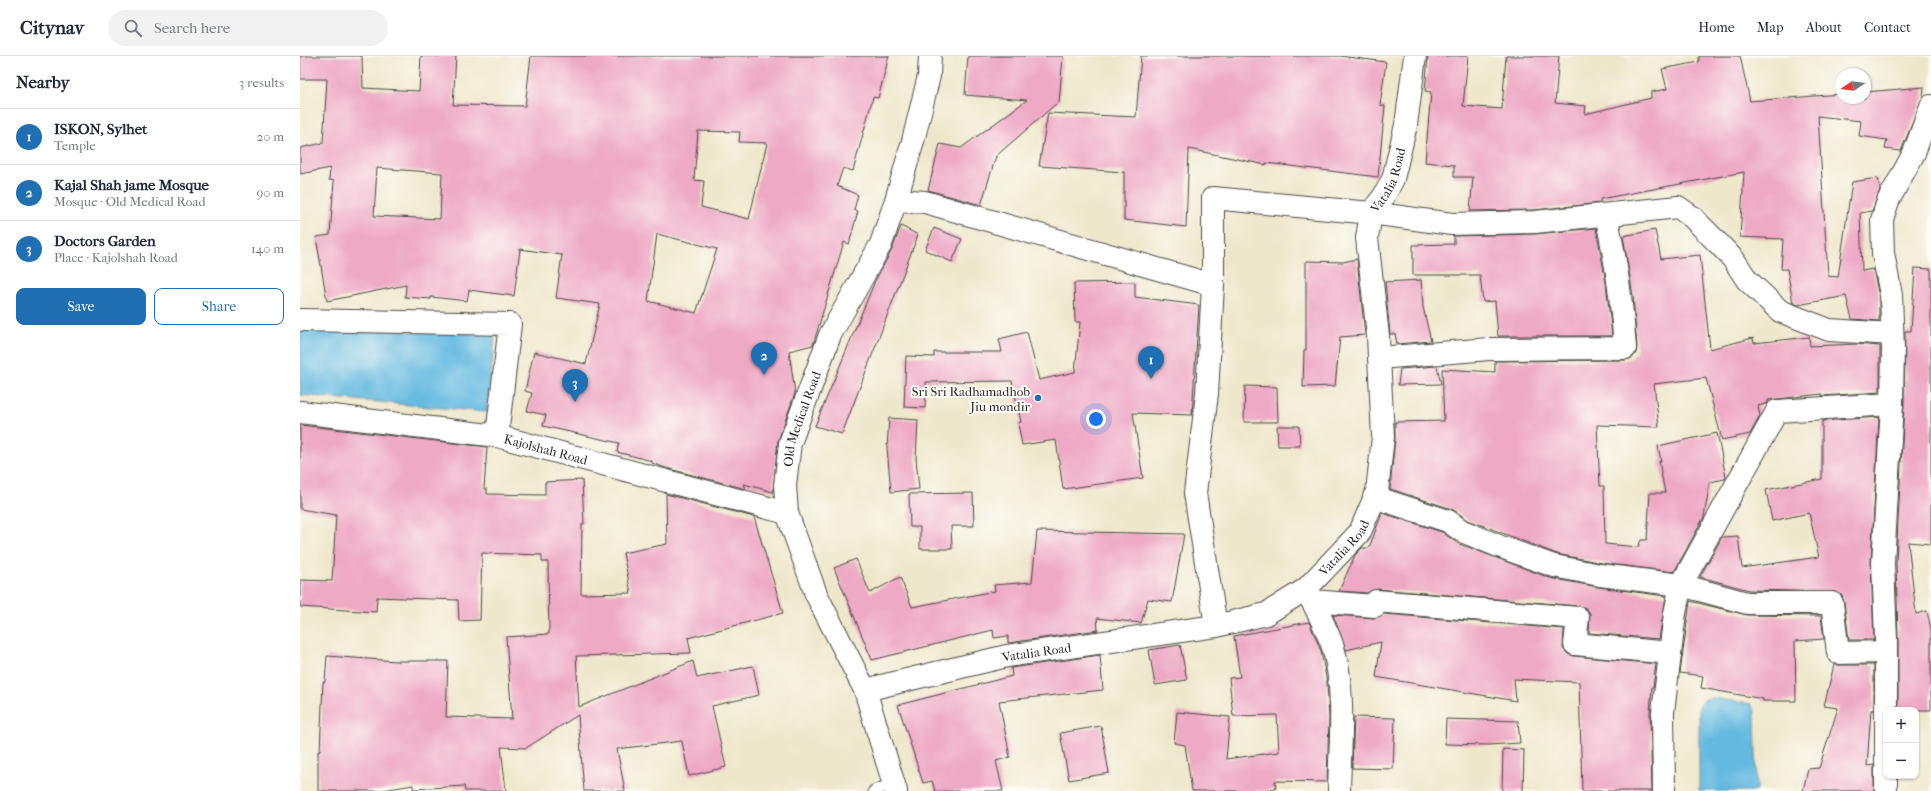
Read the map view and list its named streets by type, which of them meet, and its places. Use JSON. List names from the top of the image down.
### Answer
{
  "streets": {
    "street": ["Vatalia Road", "Old Medical Road", "Kajolshah Road"]
  },
  "crossings": [
    ["Vatalia Road", "Old Medical Road"],
    ["Old Medical Road", "Kajolshah Road"]
  ],
  "places": ["Sri Sri Radhamadhob Jiu mondir"],
  "north": "left",
  "page": {
    "header": "Citynav",
    "search": "Search here",
    "nav": [
      "Home",
      "Map",
      "About",
      "Contact"
    ],
    "heading": ["Nearby", "3 results"],
    "list": [
      {
        "mark": "1",
        "name": "ISKON, Sylhet",
        "note": "Temple",
        "value": "20 m"
      },
      {
        "mark": "2",
        "name": "Kajal Shah jame Mosque",
        "note": "Mosque · Old Medical Road",
        "value": "90 m"
      },
      {
        "mark": "3",
        "name": "Doctors Garden",
        "note": "Place · Kajolshah Road",
        "value": "140 m"
      }
    ],
    "buttons": ["Save", "Share"],
    "pins": ["2", "1", "3"],
    "map_buttons": ["+", "−"]
  }
}
